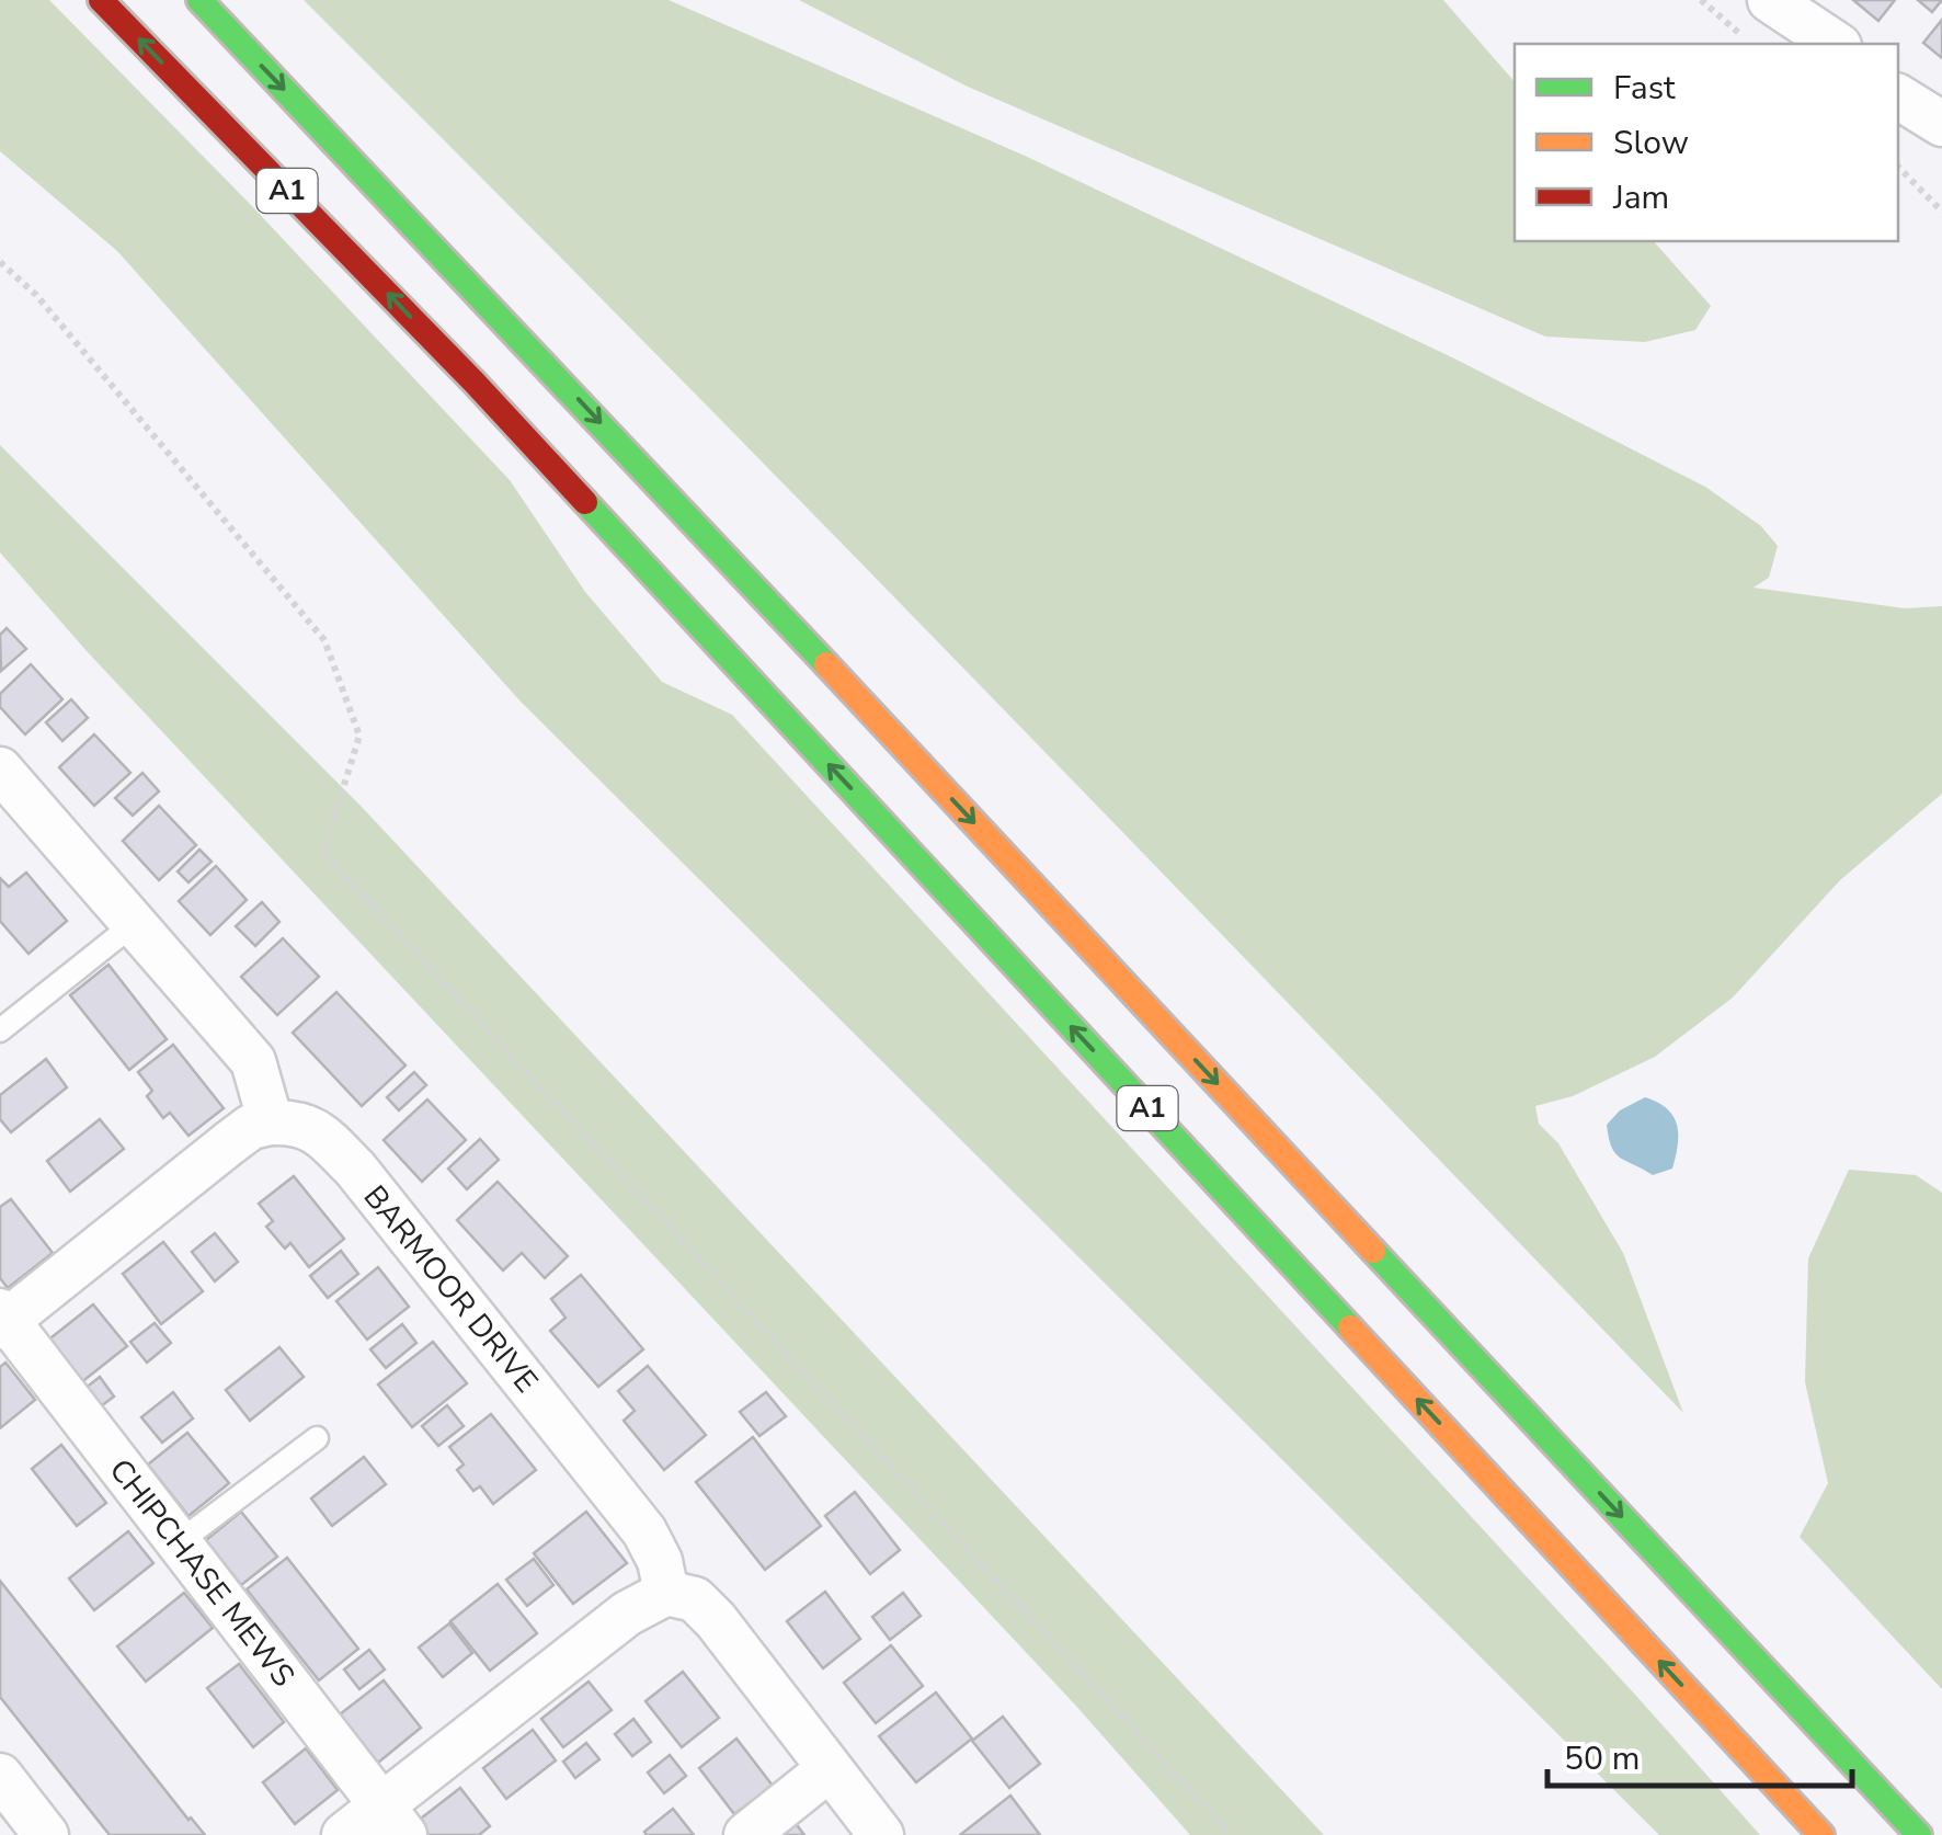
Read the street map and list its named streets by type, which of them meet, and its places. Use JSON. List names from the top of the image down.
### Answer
{
  "streets": {
    "highway": ["A1"],
    "street": ["BARMOOR DRIVE", "CHIPCHASE MEWS"]
  },
  "legend": ["Fast", "Slow", "Jam"],
  "scale_bar": "50 m"
}
